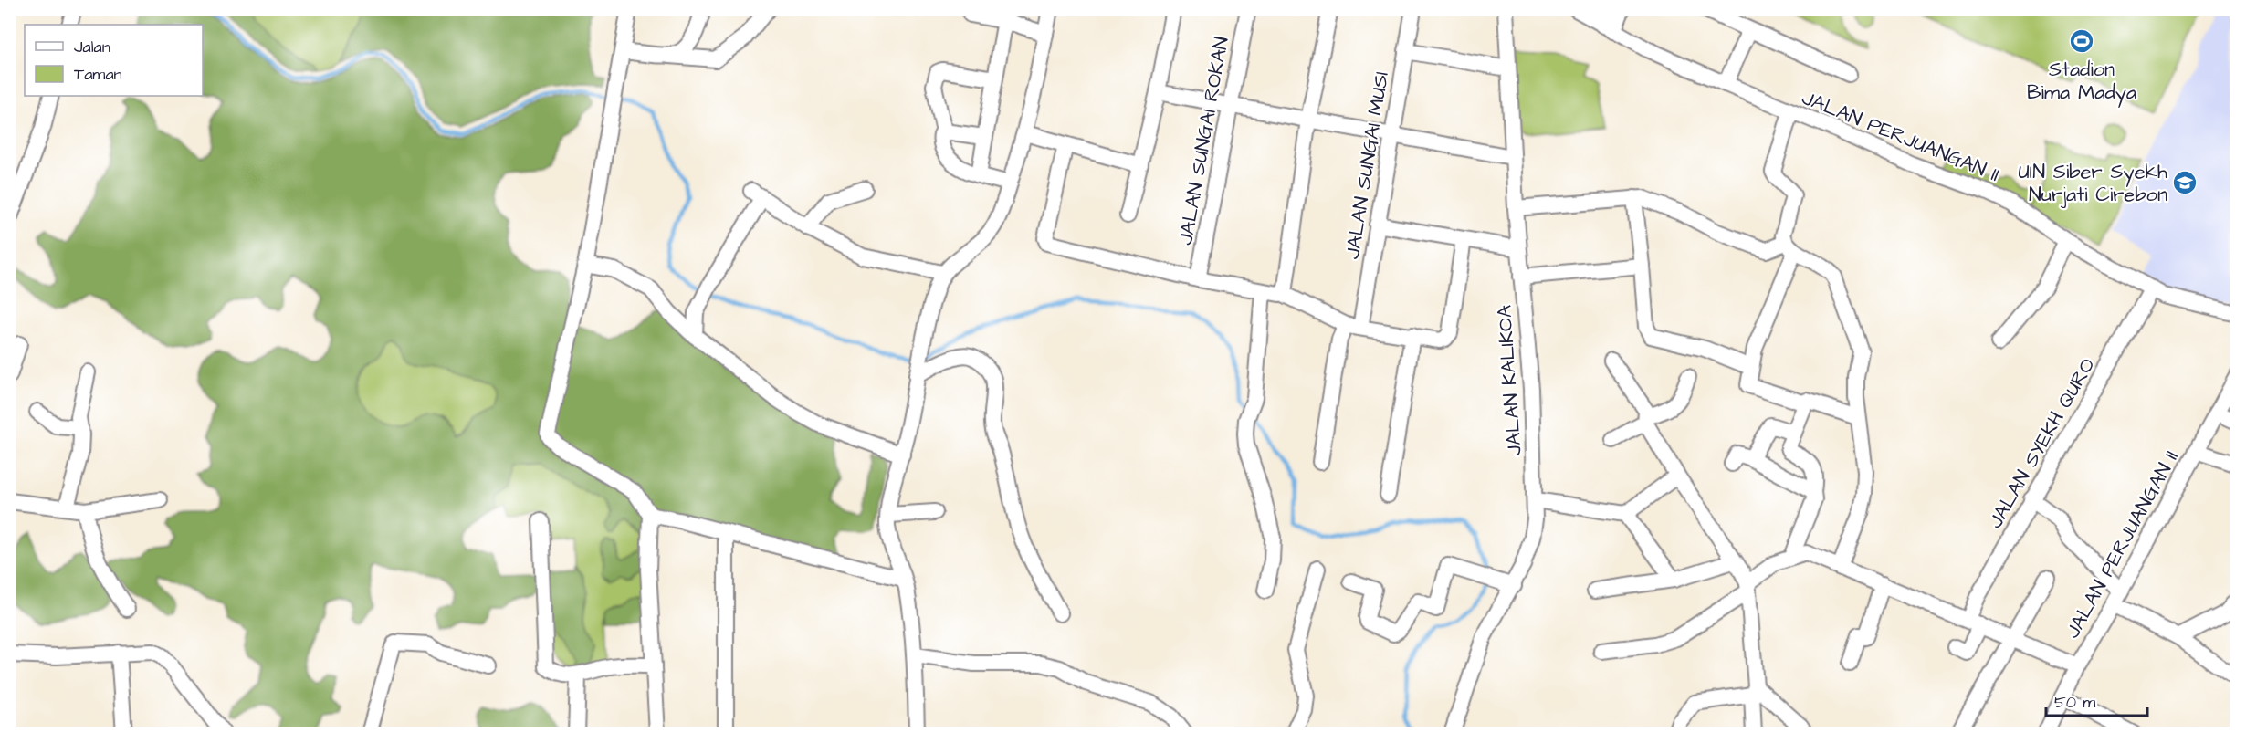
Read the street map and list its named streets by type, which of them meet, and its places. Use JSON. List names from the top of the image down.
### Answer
{
  "streets": {
    "street": [
      "JALAN PERJUANGAN II",
      "JALAN SUNGAI ROKAN",
      "JALAN SUNGAI MUSI",
      "JALAN KALIKOA",
      "JALAN SYEKH QURO"
    ]
  },
  "crossings": [
    ["JALAN PERJUANGAN II", "JALAN SYEKH QURO"]
  ],
  "places": {
    "sports": ["Stadion Bima Madya"],
    "school or university": ["UIN Siber Syekh Nurjati Cirebon"]
  },
  "legend": ["Jalan", "Taman"],
  "scale_bar": "50 m"
}
